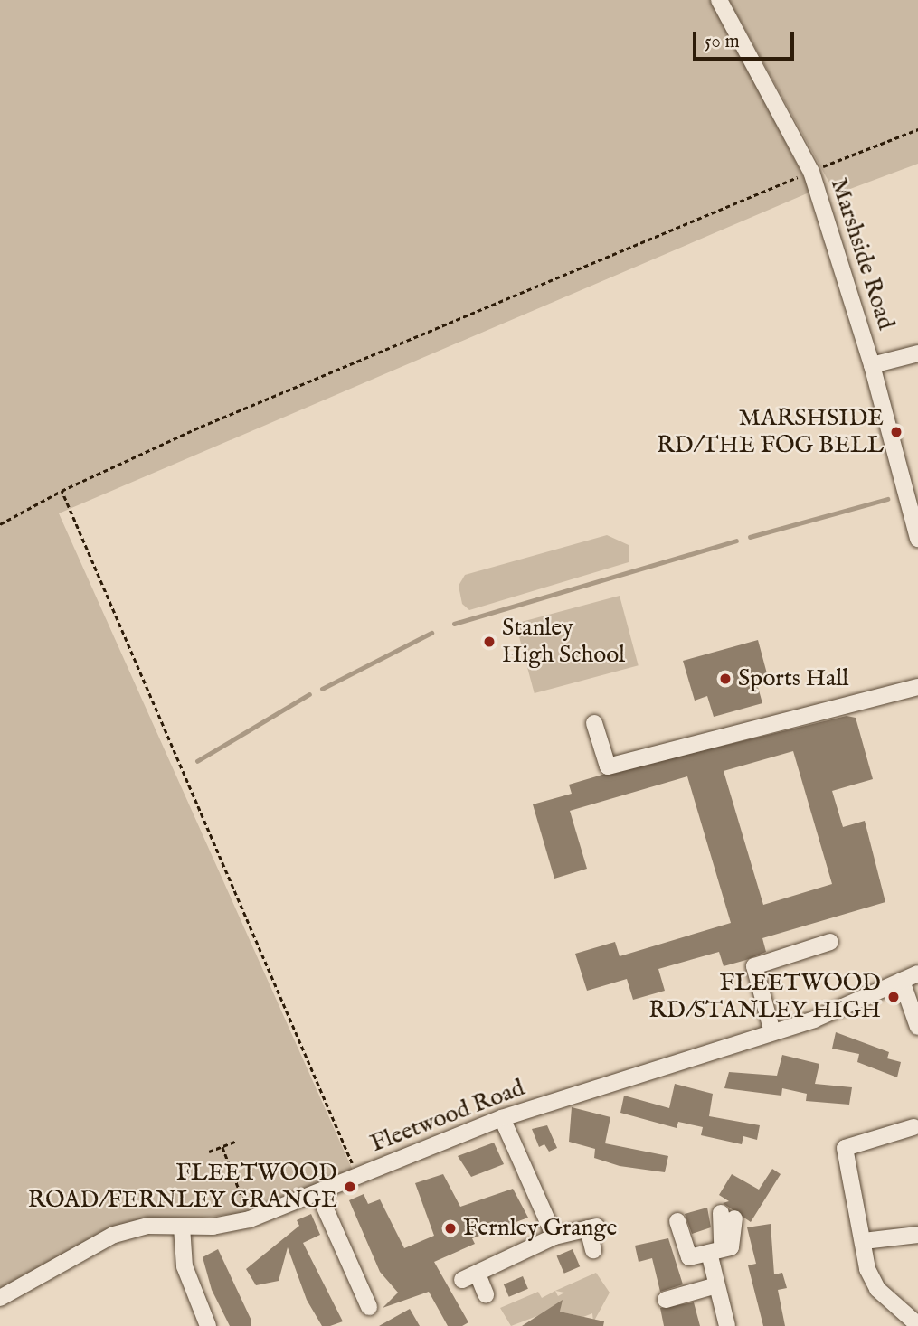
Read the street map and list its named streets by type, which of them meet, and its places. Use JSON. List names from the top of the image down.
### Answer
{
  "streets": {
    "street": ["Marshside Road", "Fleetwood Road"]
  },
  "places": [
    "MARSHSIDE RD/THE FOG BELL",
    "Stanley High School",
    "Sports Hall",
    "FLEETWOOD RD/STANLEY HIGH",
    "FLEETWOOD ROAD/FERNLEY GRANGE",
    "Fernley Grange"
  ],
  "scale_bar": "50 m"
}
